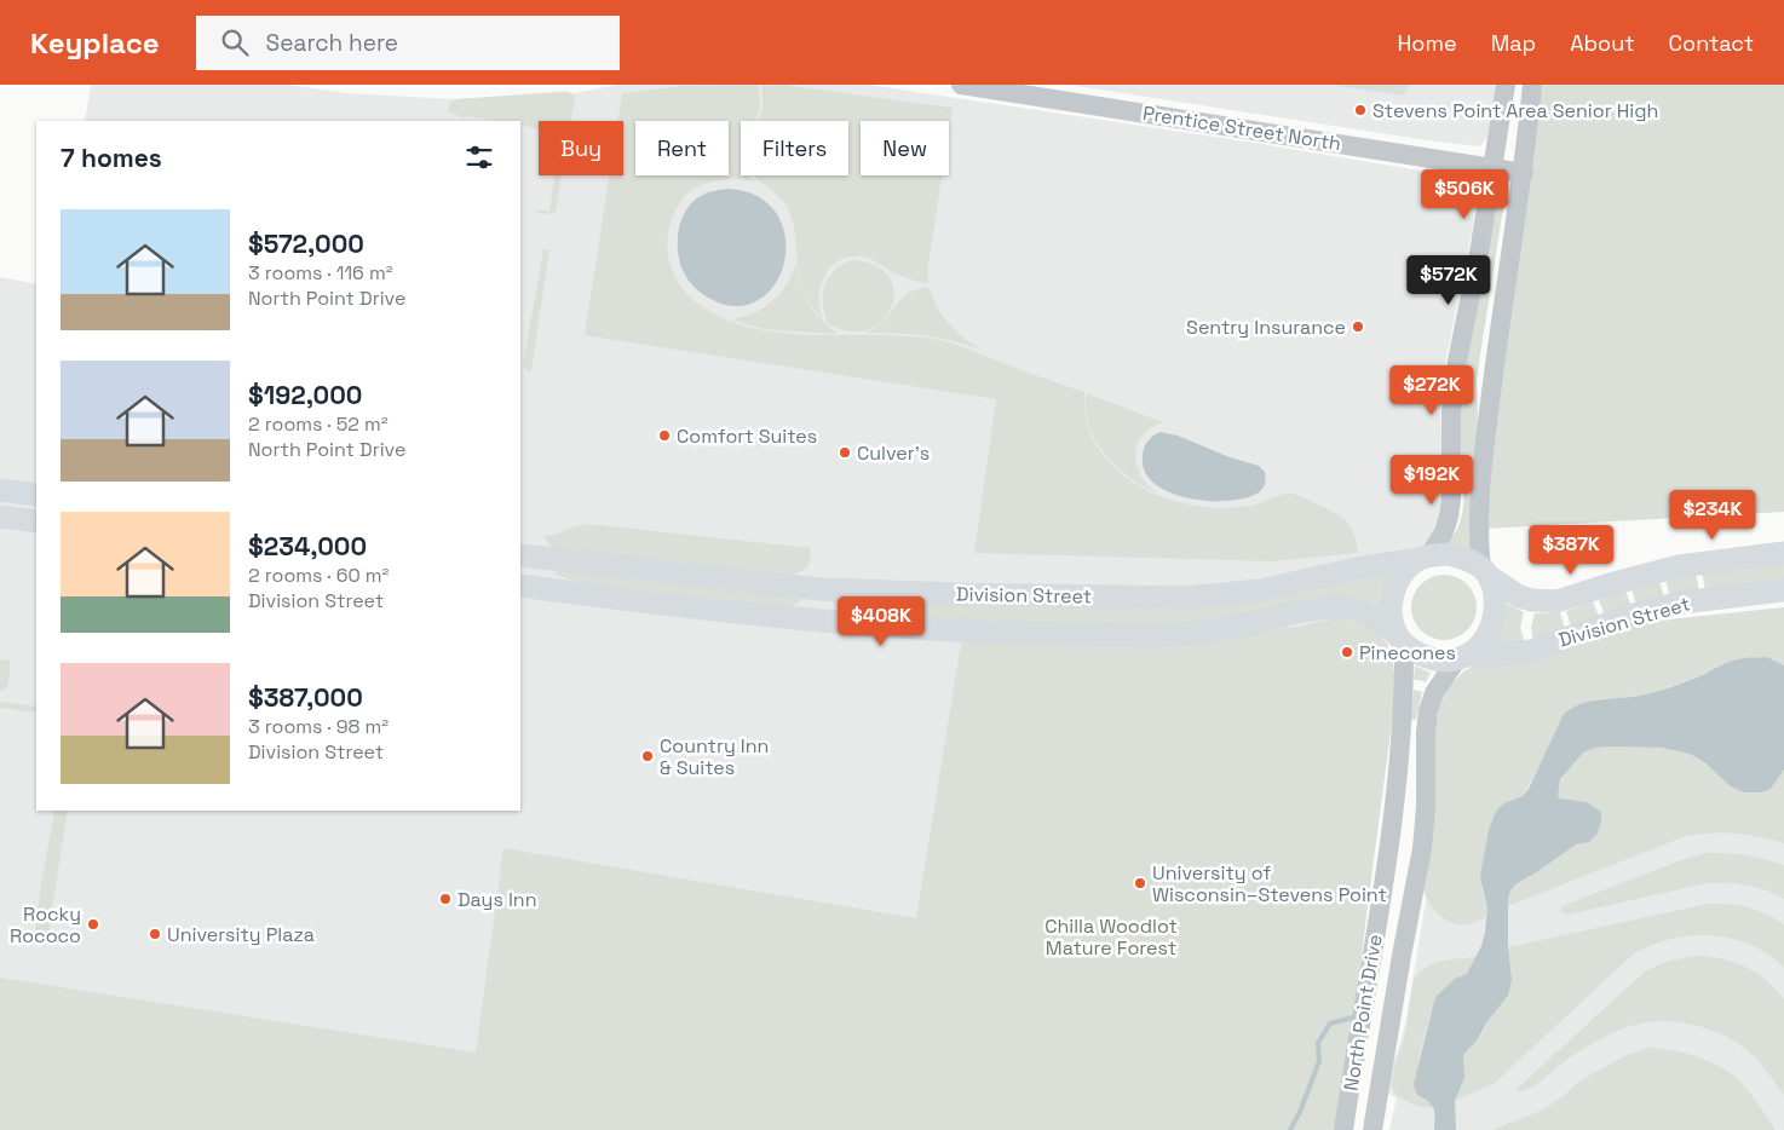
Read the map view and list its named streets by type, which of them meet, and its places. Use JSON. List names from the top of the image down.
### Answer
{
  "streets": {
    "main road": ["Division Street"],
    "street": ["Prentice Street North", "North Point Drive"]
  },
  "crossings": [
    ["Division Street", "North Point Drive"]
  ],
  "parks": ["Chilla Woodlot Mature Forest"],
  "places": [
    "Stevens Point Area Senior High",
    "Sentry Insurance",
    "Comfort Suites",
    "Culver's",
    "Pinecones",
    "Country Inn & Suites",
    "University of Wisconsin–Stevens Point",
    "Days Inn",
    "Rocky Rococo",
    "University Plaza"
  ],
  "page": {
    "header": "Keyplace",
    "search": "Search here",
    "nav": [
      "Home",
      "Map",
      "About",
      "Contact"
    ],
    "chip": [
      "Buy",
      "Rent",
      "Filters",
      "New"
    ],
    "heading": "7 homes",
    "price": [
      "$506K",
      "$572K",
      "$272K",
      "$192K",
      "$234K",
      "$387K",
      "$408K"
    ],
    "list": [
      {
        "name": "$572,000",
        "note": "3 rooms · 116 m² · North Point Drive"
      },
      {
        "name": "$192,000",
        "note": "2 rooms · 52 m² · North Point Drive"
      },
      {
        "name": "$234,000",
        "note": "2 rooms · 60 m² · Division Street"
      },
      {
        "name": "$387,000",
        "note": "3 rooms · 98 m² · Division Street"
      }
    ]
  }
}
